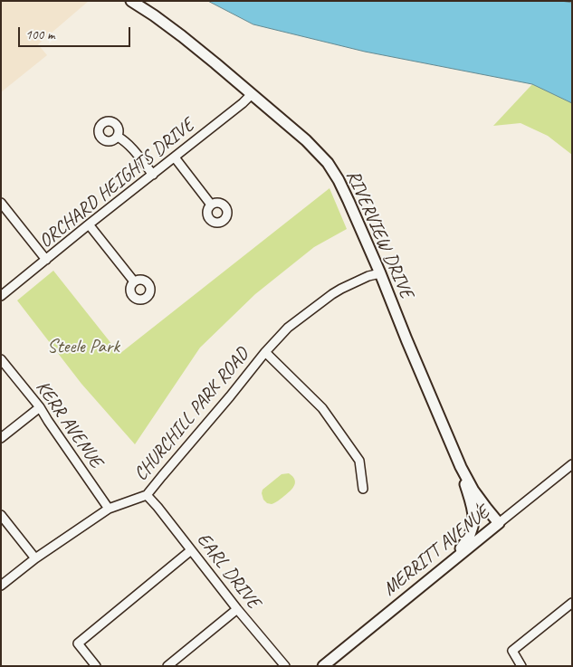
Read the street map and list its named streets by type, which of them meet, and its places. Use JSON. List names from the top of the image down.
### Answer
{
  "streets": {
    "street": [
      "ORCHARD HEIGHTS DRIVE",
      "RIVERVIEW DRIVE",
      "CHURCHILL PARK ROAD",
      "KERR AVENUE",
      "MERRITT AVENUE",
      "EARL DRIVE"
    ]
  },
  "crossings": [
    ["ORCHARD HEIGHTS DRIVE", "RIVERVIEW DRIVE"],
    ["RIVERVIEW DRIVE", "CHURCHILL PARK ROAD"],
    ["RIVERVIEW DRIVE", "MERRITT AVENUE"],
    ["CHURCHILL PARK ROAD", "KERR AVENUE"],
    ["CHURCHILL PARK ROAD", "EARL DRIVE"]
  ],
  "parks": ["Steele Park"],
  "scale_bar": "100 m"
}
